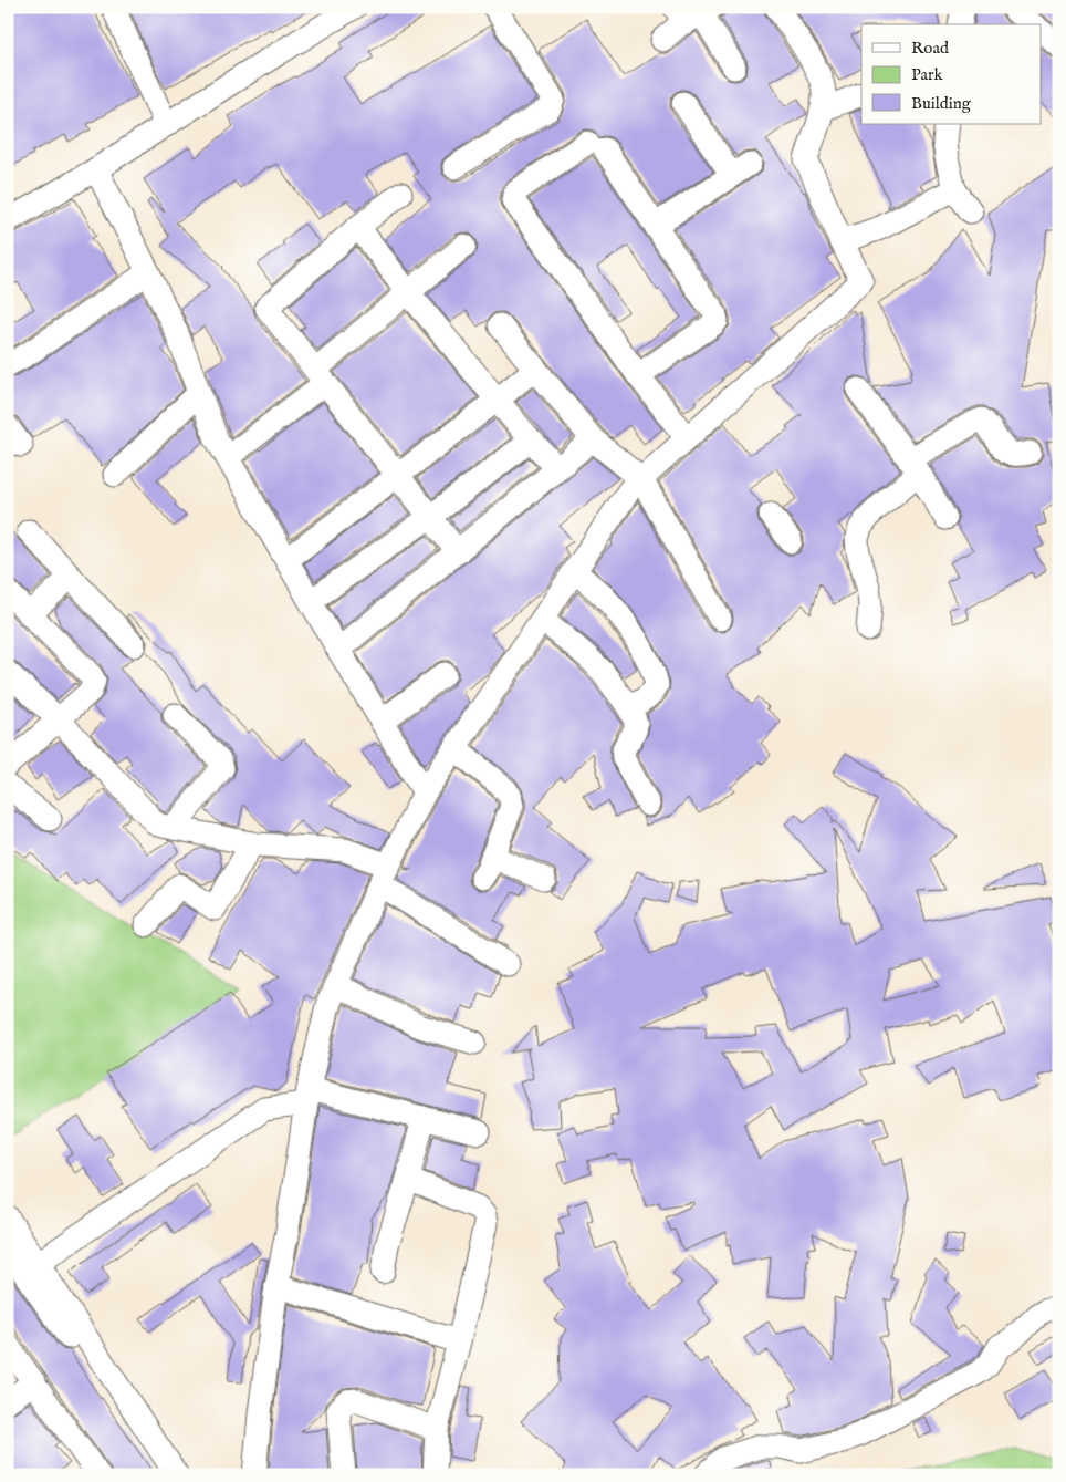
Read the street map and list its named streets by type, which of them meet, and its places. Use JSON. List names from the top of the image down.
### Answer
{
  "legend": ["Road", "Park", "Building"]
}
